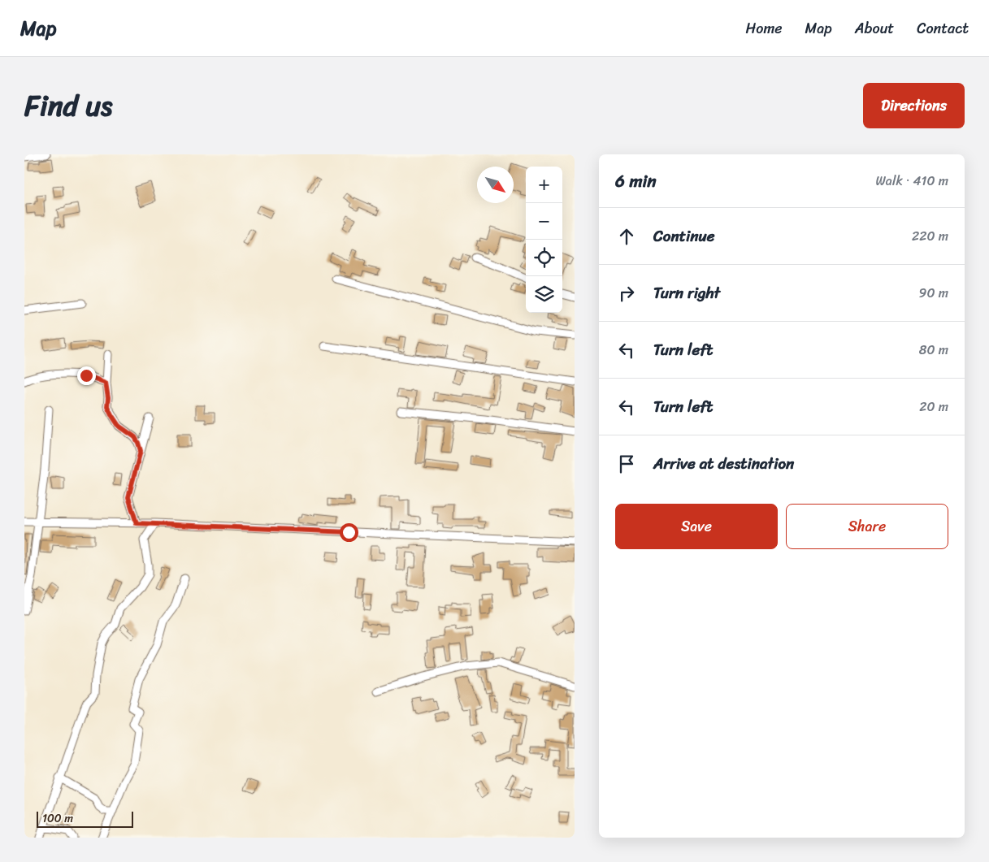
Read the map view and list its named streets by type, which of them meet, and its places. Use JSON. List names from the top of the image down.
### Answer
{
  "scale_bar": "100 m",
  "north": "bottom right",
  "page": {
    "header": "Map",
    "nav": [
      "Home",
      "Map",
      "About",
      "Contact"
    ],
    "title": "Find us",
    "buttons": [
      "Directions",
      ["Save", "Share"]
    ],
    "heading": ["6 min", "Walk · 410 m"],
    "map_buttons": ["+", "−"],
    "list": [
      ["Continue", "220 m"],
      ["Turn right", "90 m"],
      ["Turn left", "80 m"],
      ["Turn left", "20 m"],
      "Arrive at destination"
    ],
    "scale": "100 m"
  }
}
